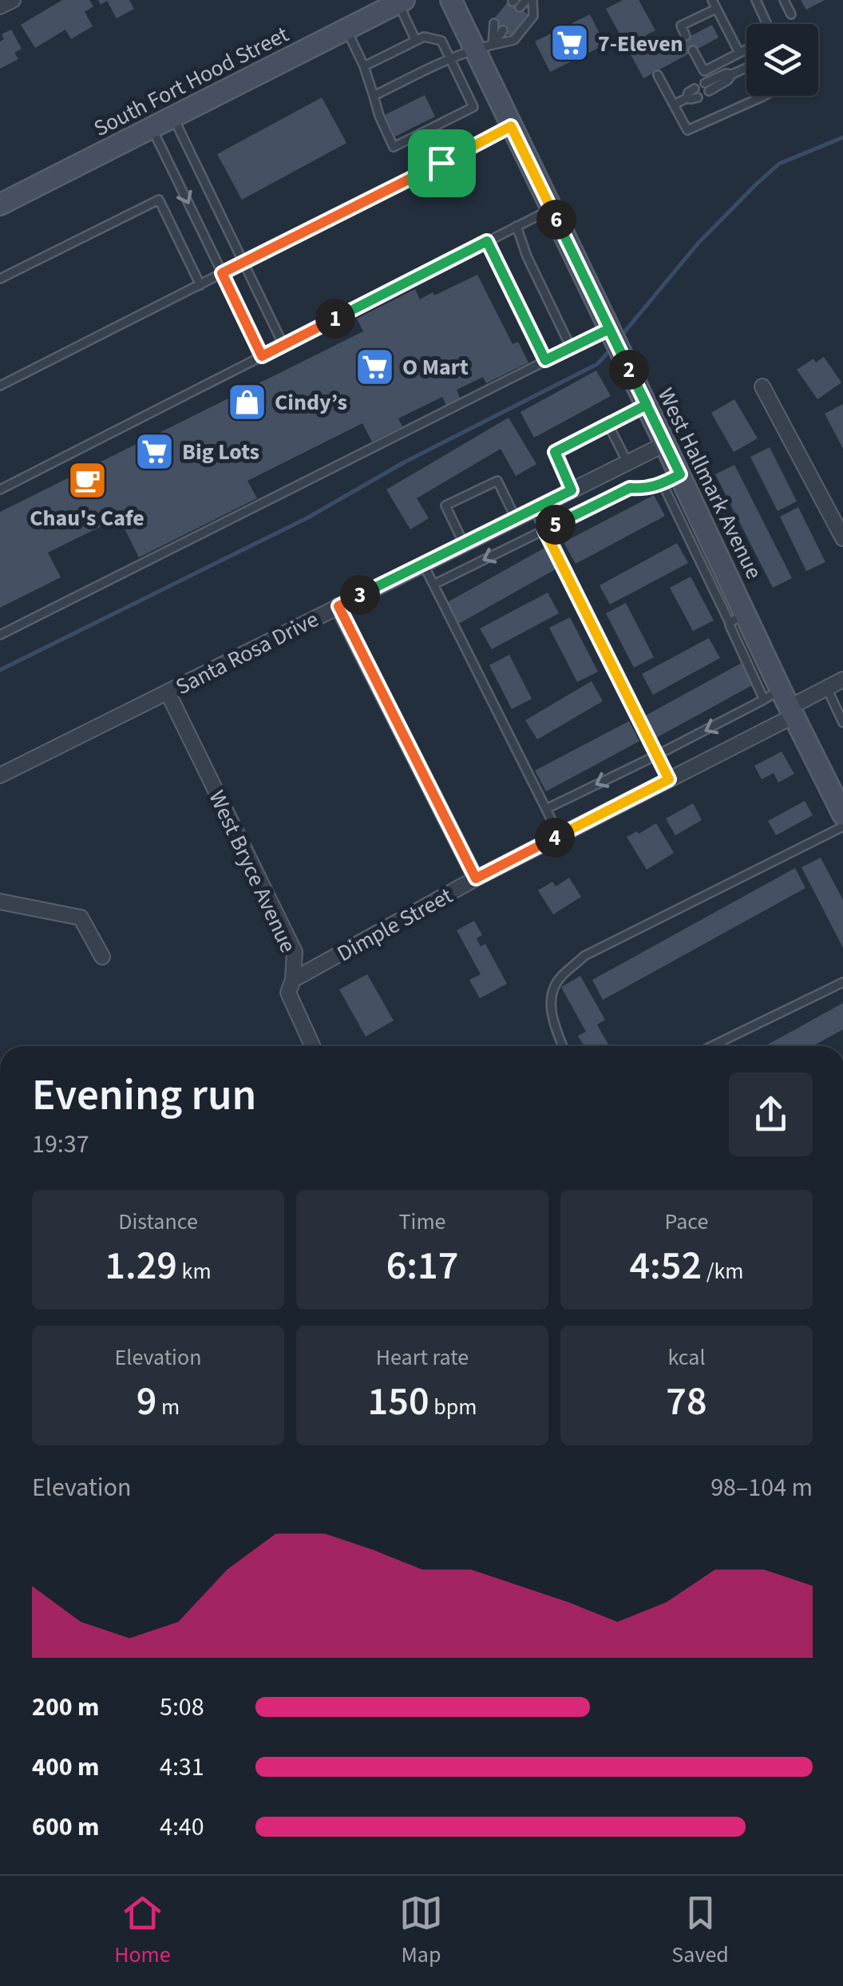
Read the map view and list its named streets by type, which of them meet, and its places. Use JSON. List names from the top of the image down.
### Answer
{
  "streets": {
    "street": [
      "South Fort Hood Street",
      "West Hallmark Avenue",
      "Santa Rosa Drive",
      "West Bryce Avenue",
      "Dimple Street"
    ]
  },
  "crossings": [
    ["West Hallmark Avenue", "Santa Rosa Drive"],
    ["West Hallmark Avenue", "Dimple Street"],
    ["Santa Rosa Drive", "West Bryce Avenue"],
    ["West Bryce Avenue", "Dimple Street"]
  ],
  "places": {
    "supermarket": ["7-Eleven", "O Mart", "Big Lots"],
    "shop": ["Cindy’s"],
    "cafe": ["Chau's Cafe"]
  },
  "page": {
    "pins": [
      "6",
      "1",
      "2",
      "5",
      "3",
      "4"
    ],
    "heading": ["Evening run", "19:37"],
    "stats": [
      ["Distance", "1.29 km"],
      ["Time", "6:17"],
      ["Pace", "4:52 /km"],
      ["Elevation", "9 m"],
      ["Heart rate", "150 bpm"],
      ["kcal", "78"]
    ],
    "chart": ["Elevation", "98–104 m"],
    "list": [
      {
        "name": "200 m",
        "note": "5:08"
      },
      {
        "name": "400 m",
        "note": "4:31"
      },
      {
        "name": "600 m",
        "note": "4:40"
      }
    ],
    "tabs": ["Home", "Map", "Saved"]
  }
}
